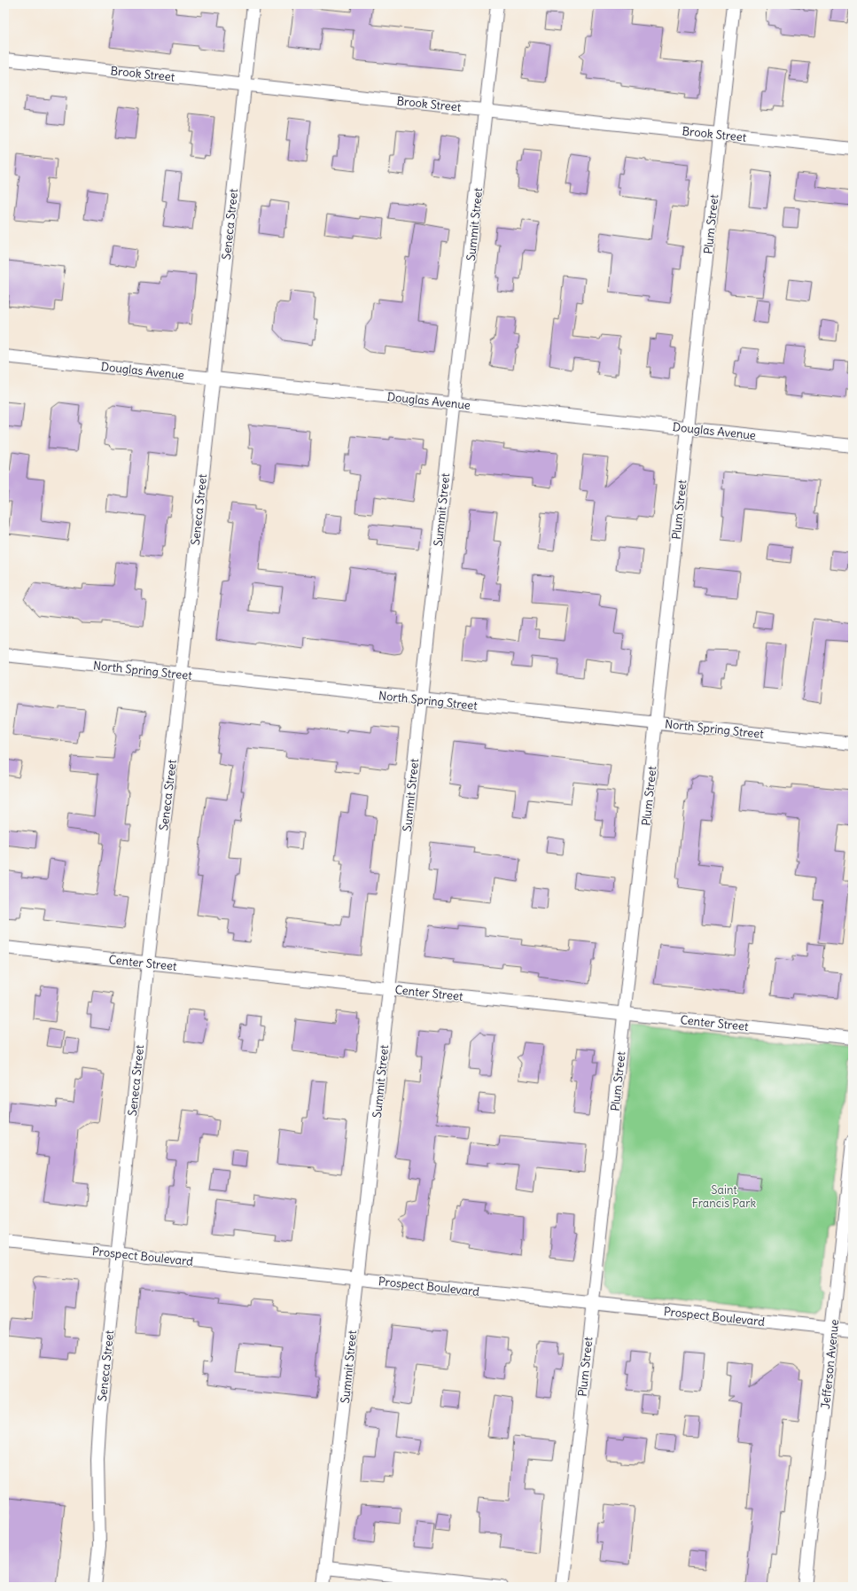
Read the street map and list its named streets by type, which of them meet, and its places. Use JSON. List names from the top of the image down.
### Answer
{
  "streets": {
    "street": [
      "Brook Street",
      "Seneca Street",
      "Summit Street",
      "Plum Street",
      "Douglas Avenue",
      "North Spring Street",
      "Center Street",
      "Prospect Boulevard",
      "Jefferson Avenue"
    ]
  },
  "crossings": [
    ["Brook Street", "Seneca Street"],
    ["Brook Street", "Summit Street"],
    ["Brook Street", "Plum Street"],
    ["Seneca Street", "Douglas Avenue"],
    ["Seneca Street", "North Spring Street"],
    ["Seneca Street", "Center Street"],
    ["Seneca Street", "Prospect Boulevard"],
    ["Summit Street", "Douglas Avenue"],
    ["Summit Street", "North Spring Street"],
    ["Summit Street", "Center Street"],
    ["Summit Street", "Prospect Boulevard"],
    ["Plum Street", "Douglas Avenue"],
    ["Plum Street", "North Spring Street"],
    ["Plum Street", "Center Street"],
    ["Plum Street", "Prospect Boulevard"],
    ["Prospect Boulevard", "Jefferson Avenue"]
  ],
  "parks": ["Saint Francis Park"]
}
